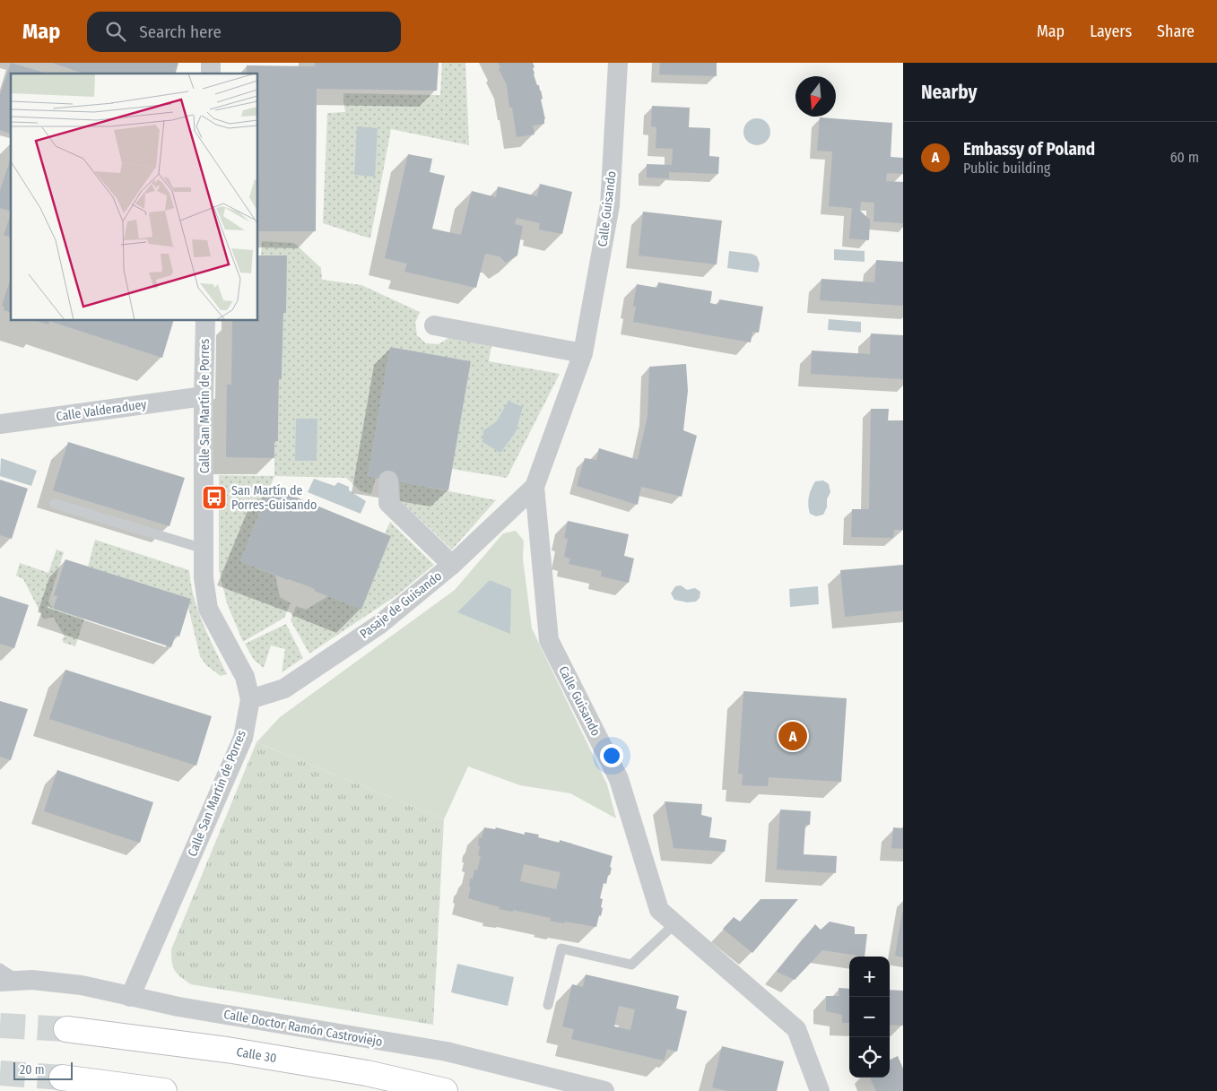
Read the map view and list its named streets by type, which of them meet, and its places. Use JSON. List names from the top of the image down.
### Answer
{
  "streets": {
    "highway": ["Calle 30"],
    "street": [
      "Calle Guisando",
      "Calle San Martín de Porres",
      "Calle Valderaduey",
      "Pasaje de Guisando",
      "Calle Doctor Ramón Castroviejo"
    ]
  },
  "crossings": [
    ["Calle Guisando", "Pasaje de Guisando"],
    ["Calle San Martín de Porres", "Calle Valderaduey"],
    ["Calle San Martín de Porres", "Pasaje de Guisando"],
    ["Calle San Martín de Porres", "Calle Doctor Ramón Castroviejo"]
  ],
  "places": {
    "bus stop": ["San Martín de Porres-Guisando"]
  },
  "scale_bar": "20 m",
  "north": "bottom",
  "page": {
    "header": "Map",
    "search": "Search here",
    "nav": ["Map", "Layers", "Share"],
    "heading": "Nearby",
    "list": [
      {
        "mark": "A",
        "name": "Embassy of Poland",
        "note": "Public building",
        "value": "60 m"
      }
    ],
    "pins": "A",
    "map_buttons": ["+", "−"],
    "scale": "20 m"
  }
}
